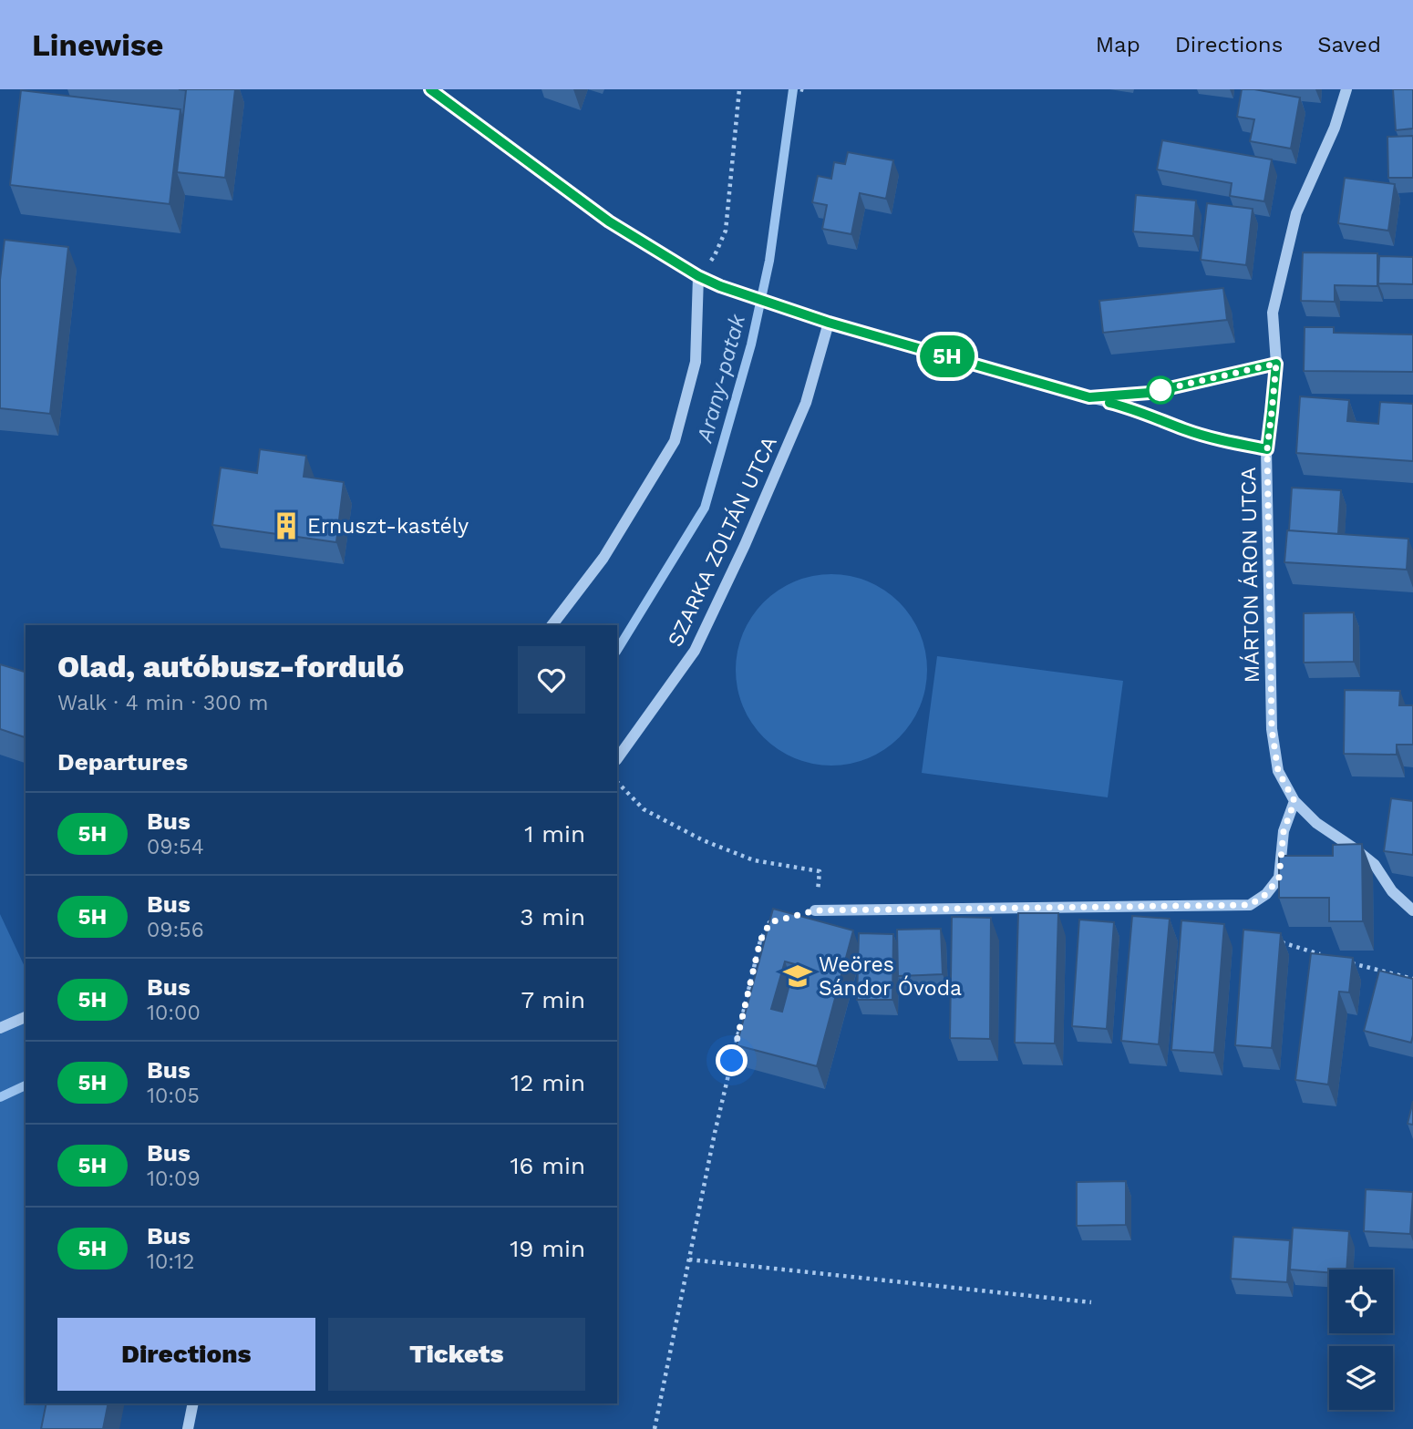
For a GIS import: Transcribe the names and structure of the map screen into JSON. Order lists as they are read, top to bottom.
{
  "streets": {
    "street": ["SZARKA ZOLTÁN UTCA", "MÁRTON ÁRON UTCA"]
  },
  "water": ["Arany-patak"],
  "places": {
    "building": ["Ernuszt-kastély"],
    "school or university": ["Weöres Sándor Óvoda"]
  },
  "lines": ["bus line 5H"],
  "page": {
    "header": "Linewise",
    "nav": ["Map", "Directions", "Saved"],
    "on_map": "5H",
    "heading": [
      ["Olad, autóbusz-forduló", "Walk · 4 min · 300 m"],
      "Departures"
    ],
    "list": [
      {
        "mark": "5H",
        "name": "Bus",
        "note": "09:54",
        "value": "1 min"
      },
      {
        "mark": "5H",
        "name": "Bus",
        "note": "09:56",
        "value": "3 min"
      },
      {
        "mark": "5H",
        "name": "Bus",
        "note": "10:00",
        "value": "7 min"
      },
      {
        "mark": "5H",
        "name": "Bus",
        "note": "10:05",
        "value": "12 min"
      },
      {
        "mark": "5H",
        "name": "Bus",
        "note": "10:09",
        "value": "16 min"
      },
      {
        "mark": "5H",
        "name": "Bus",
        "note": "10:12",
        "value": "19 min"
      }
    ],
    "buttons": ["Directions", "Tickets"]
  }
}
